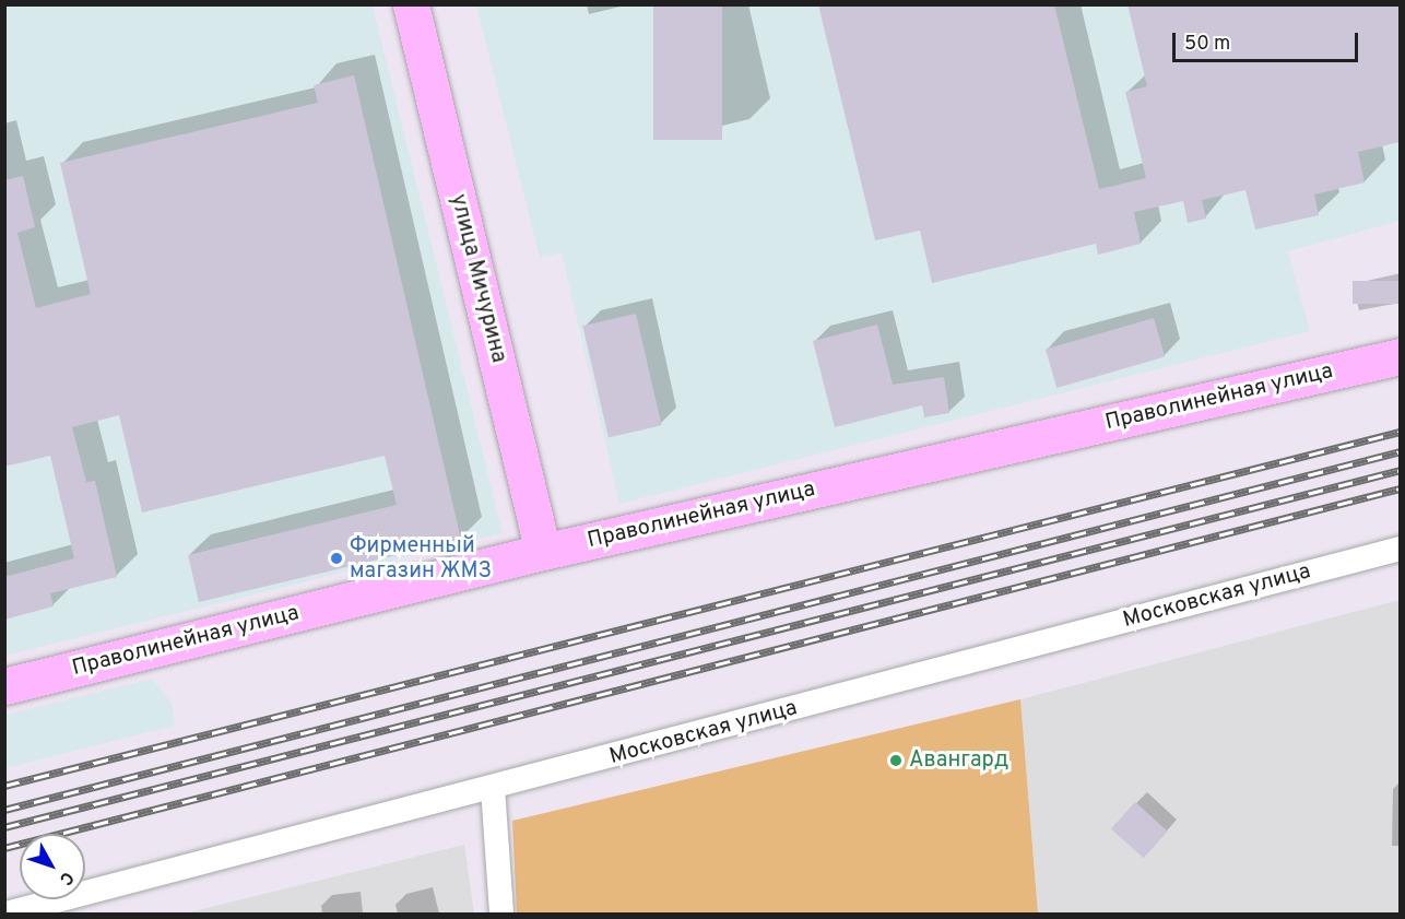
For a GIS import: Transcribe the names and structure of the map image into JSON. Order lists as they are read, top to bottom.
{
  "streets": {
    "main road": ["улица Мичурина", "Праволинейная улица"],
    "street": ["Московская улица"]
  },
  "crossings": [
    ["улица Мичурина", "Праволинейная улица"]
  ],
  "places": ["Фирменный магазин ЖМЗ", "Авангард"],
  "scale_bar": "50 m",
  "north": "bottom right"
}
